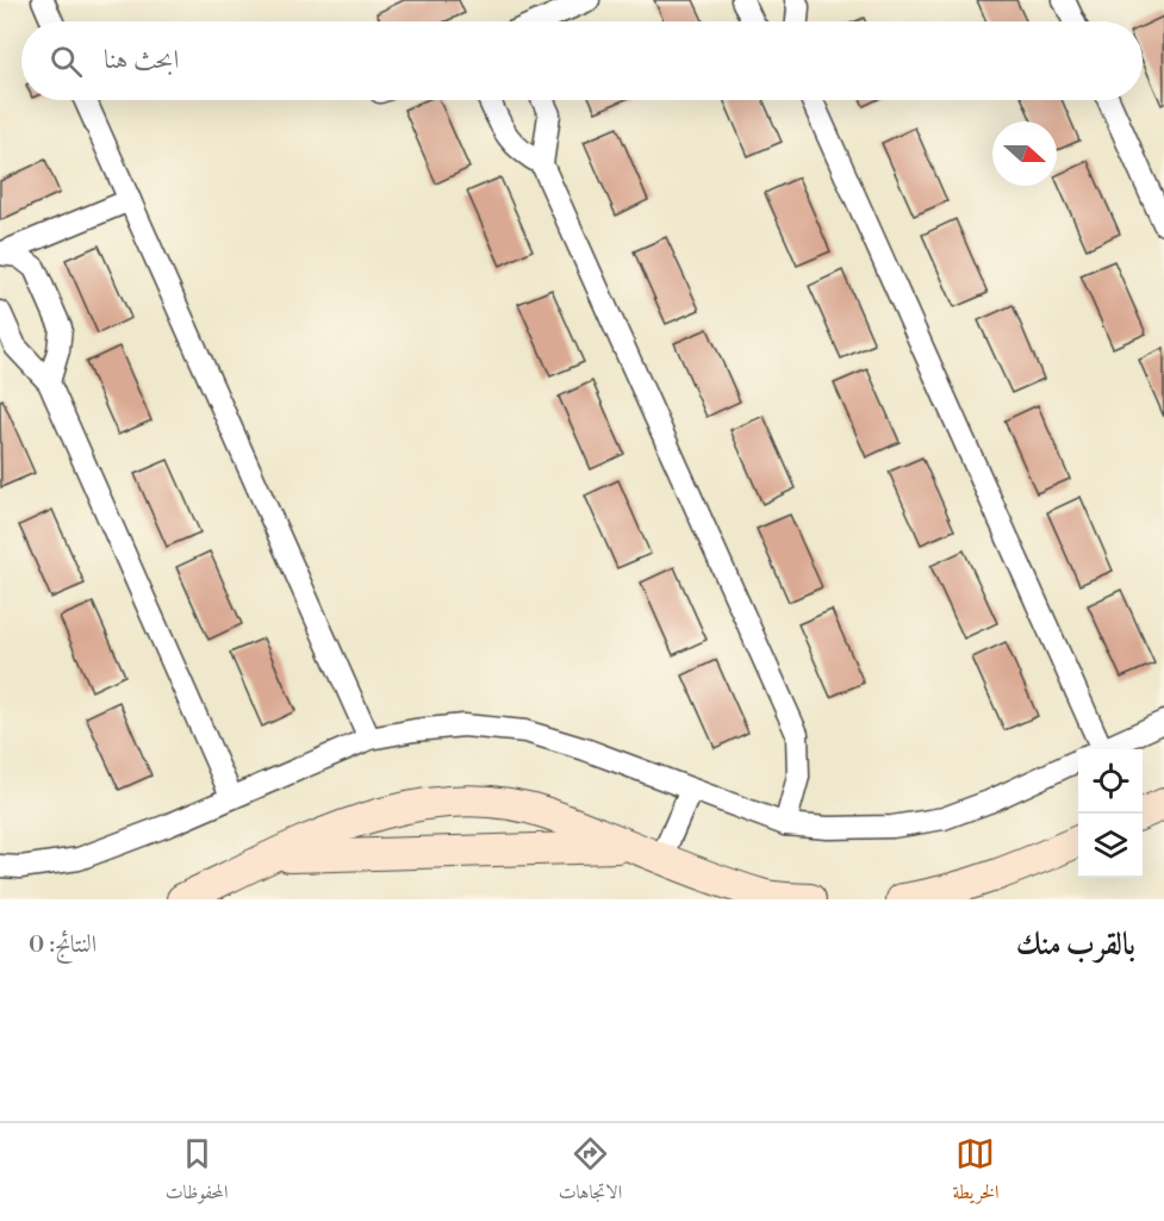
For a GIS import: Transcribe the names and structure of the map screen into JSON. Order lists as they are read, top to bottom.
{
  "north": "right",
  "page": {
    "search": "ابحث هنا",
    "heading": ["بالقرب منك", "النتائج: 0"],
    "nav": ["الخريطة", "الاتجاهات", "المحفوظات"]
  }
}
